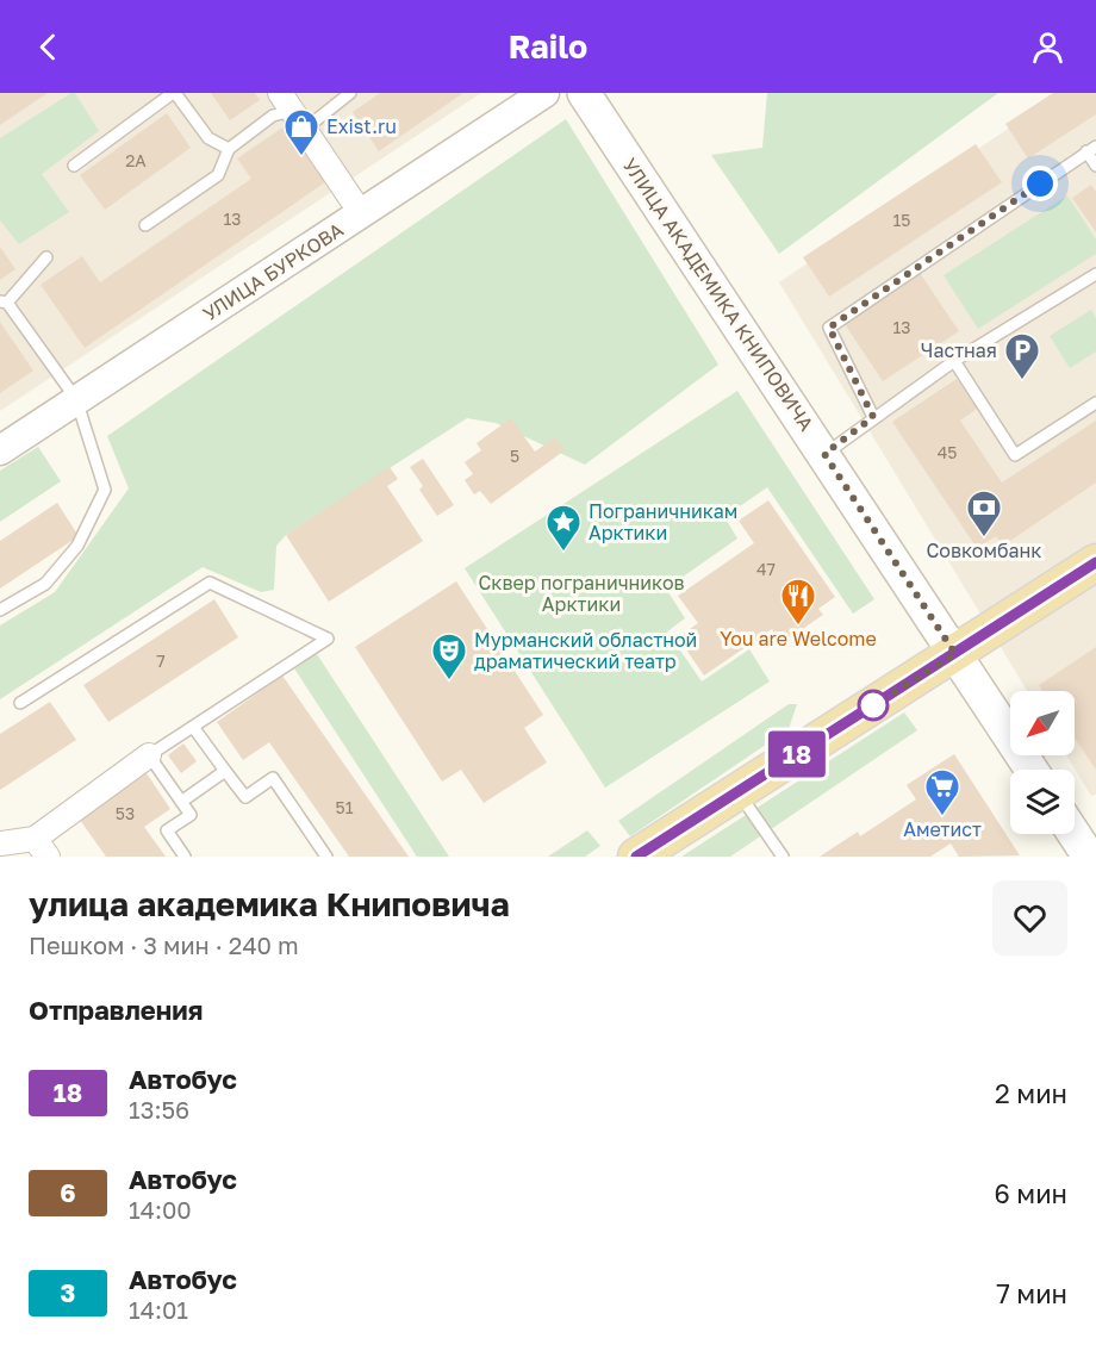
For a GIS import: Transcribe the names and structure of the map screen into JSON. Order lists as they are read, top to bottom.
{
  "streets": {
    "main road": ["УЛИЦА АКАДЕМИКА КНИПОВИЧА"],
    "street": ["УЛИЦА БУРКОВА"]
  },
  "parks": ["Сквер пограничников Арктики"],
  "places": {
    "shop": ["Exist.ru"],
    "parking": ["Частная"],
    "bank": ["Совкомбанк"],
    "place": ["Пограничникам Арктики"],
    "restaurant": ["You are Welcome"],
    "theatre": ["Мурманский областной драматический театр"],
    "supermarket": ["Аметист"]
  },
  "lines": ["bus line 18"],
  "house_numbers": [
    "2А",
    "13",
    "15",
    "13",
    "45",
    "5",
    "47",
    "7",
    "51",
    "53"
  ],
  "north": "bottom left",
  "page": {
    "header": "Railo",
    "on_map": "18",
    "heading": [
      ["улица академика Книповича", "Пешком · 3 мин · 240 m"],
      "Отправления"
    ],
    "list": [
      {
        "mark": "18",
        "name": "Автобус",
        "note": "13:56",
        "value": "2 мин"
      },
      {
        "mark": "6",
        "name": "Автобус",
        "note": "14:00",
        "value": "6 мин"
      },
      {
        "mark": "3",
        "name": "Автобус",
        "note": "14:01",
        "value": "7 мин"
      }
    ]
  }
}
